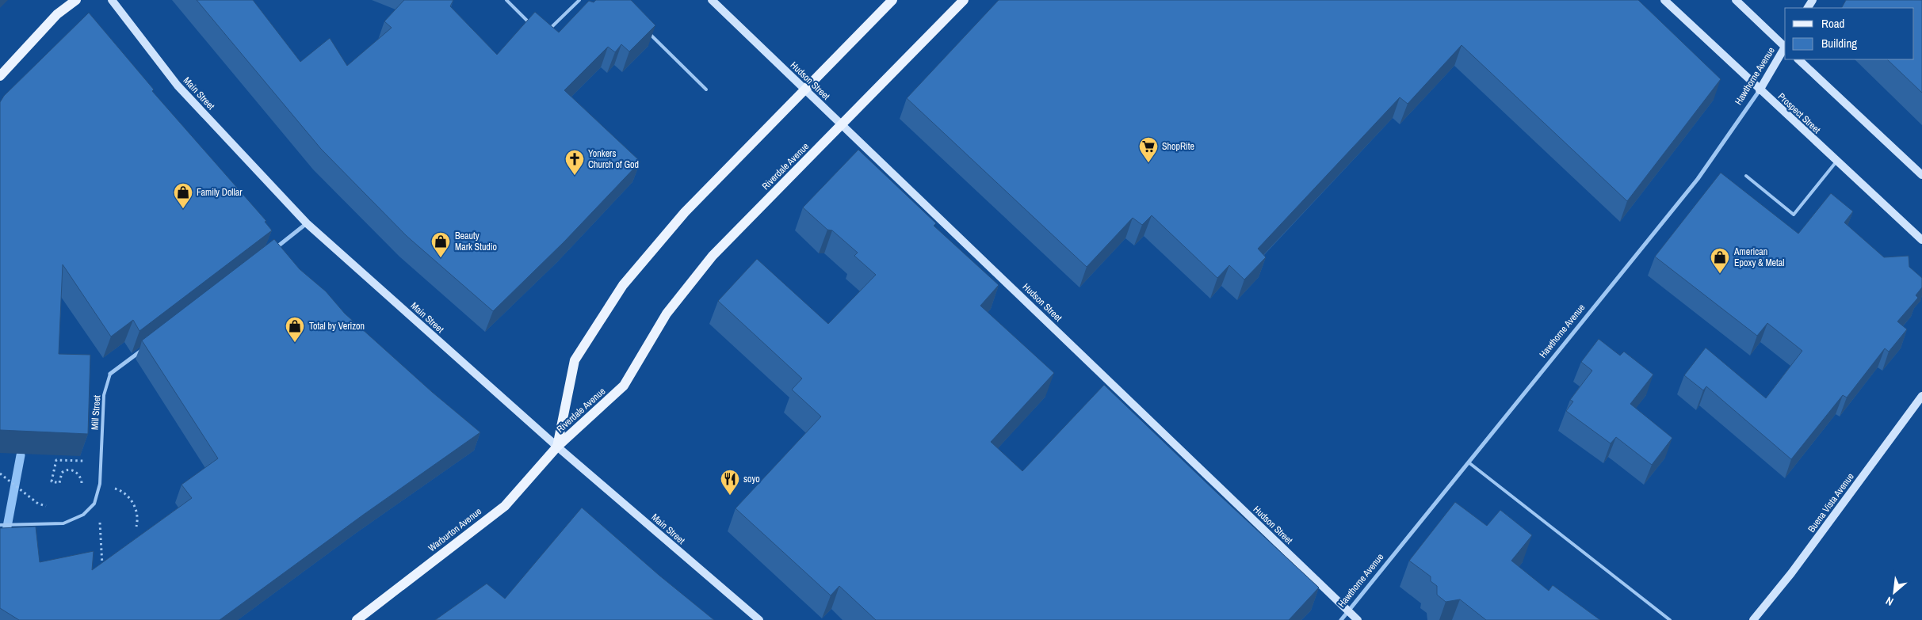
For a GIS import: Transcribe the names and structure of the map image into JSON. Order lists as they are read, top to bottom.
{
  "streets": {
    "main road": ["Riverdale Avenue", "Warburton Avenue"],
    "street": [
      "Hawthorne Avenue",
      "Hudson Street",
      "Main Street",
      "Prospect Street",
      "Mill Street",
      "Buena Vista Avenue"
    ]
  },
  "crossings": [
    ["Hawthorne Avenue", "Hudson Street"],
    ["Hawthorne Avenue", "Prospect Street"],
    ["Hudson Street", "Riverdale Avenue"],
    ["Main Street", "Riverdale Avenue"],
    ["Main Street", "Warburton Avenue"],
    ["Riverdale Avenue", "Warburton Avenue"]
  ],
  "places": {
    "supermarket": ["ShopRite"],
    "church": ["Yonkers Church of God"],
    "shop": [
      "Family Dollar",
      "Beauty Mark Studio",
      "American Epoxy & Metal",
      "Total by Verizon"
    ],
    "restaurant": ["soyo"]
  },
  "legend": ["Road", "Building"],
  "north": "bottom left"
}
